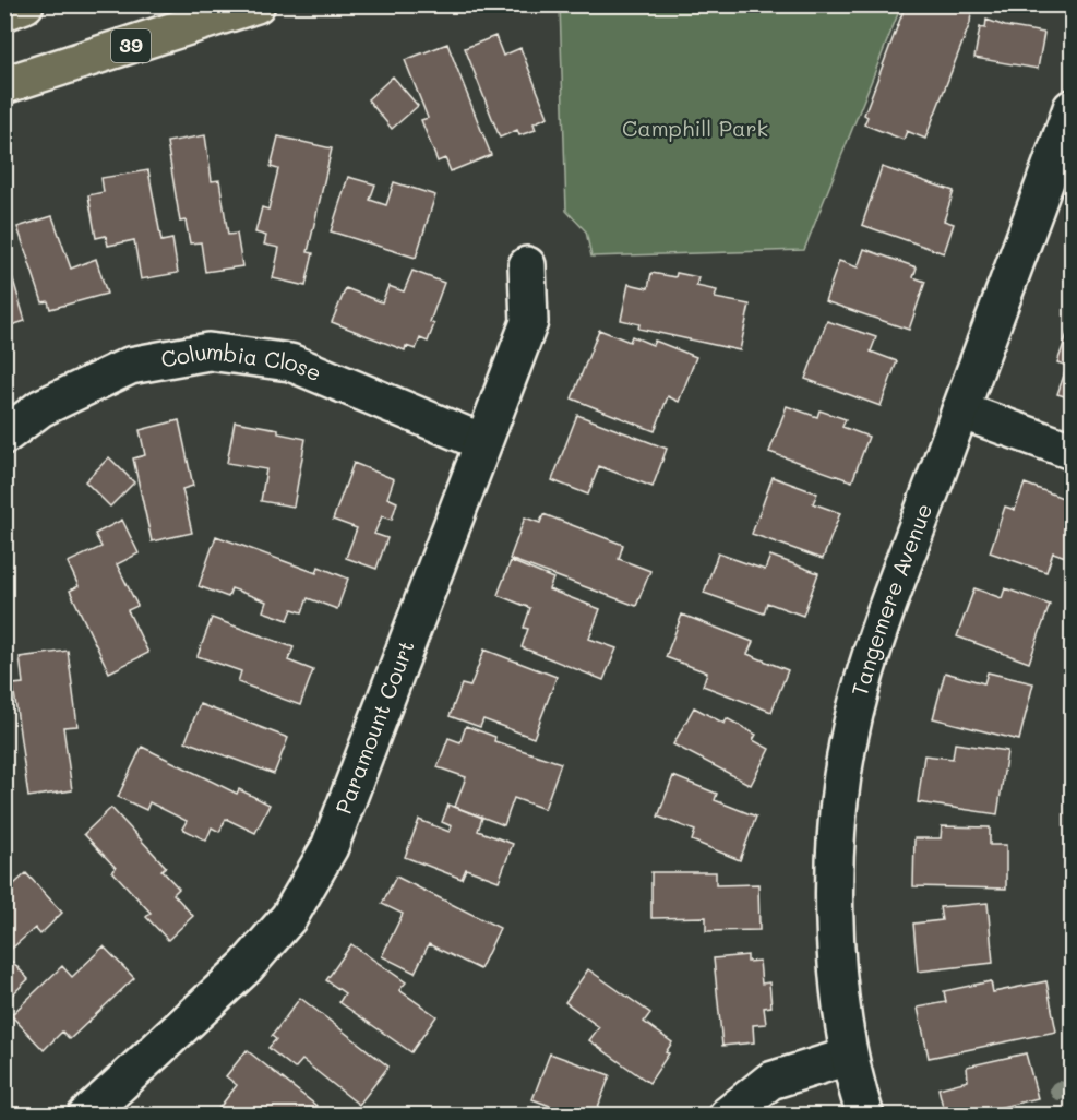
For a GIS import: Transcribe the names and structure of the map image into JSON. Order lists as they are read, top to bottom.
{
  "streets": {
    "main road": ["39"],
    "street": ["Columbia Close", "Tangemere Avenue", "Paramount Court"]
  },
  "crossings": [
    ["Columbia Close", "Paramount Court"]
  ],
  "parks": ["Camphill Park"]
}
